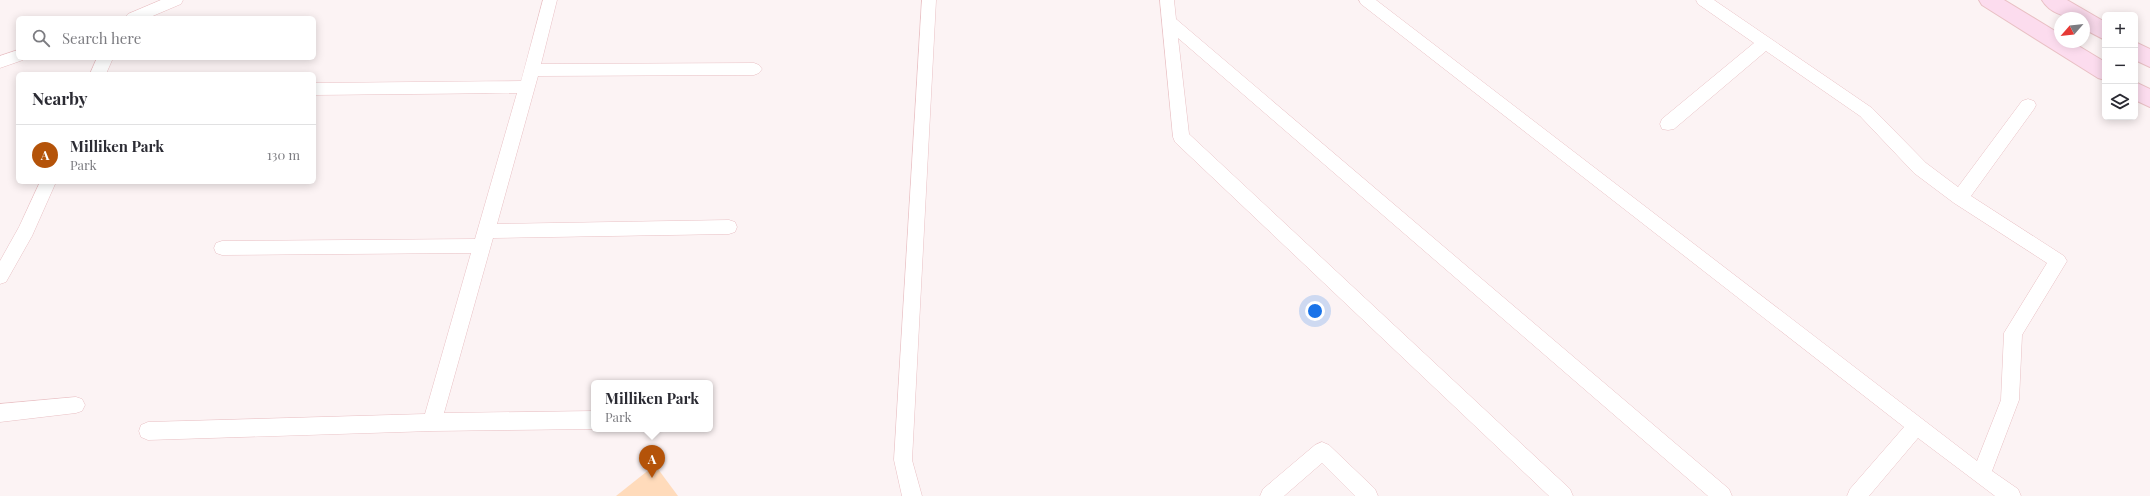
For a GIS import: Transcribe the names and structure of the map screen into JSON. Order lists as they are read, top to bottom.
{
  "north": "bottom left",
  "page": {
    "map_buttons": ["+", "−"],
    "search": "Search here",
    "heading": "Nearby",
    "list": [
      {
        "mark": "A",
        "name": "Milliken Park",
        "note": "Park",
        "value": "130 m"
      }
    ],
    "popup": ["Milliken Park", "Park"],
    "pins": "A"
  }
}
